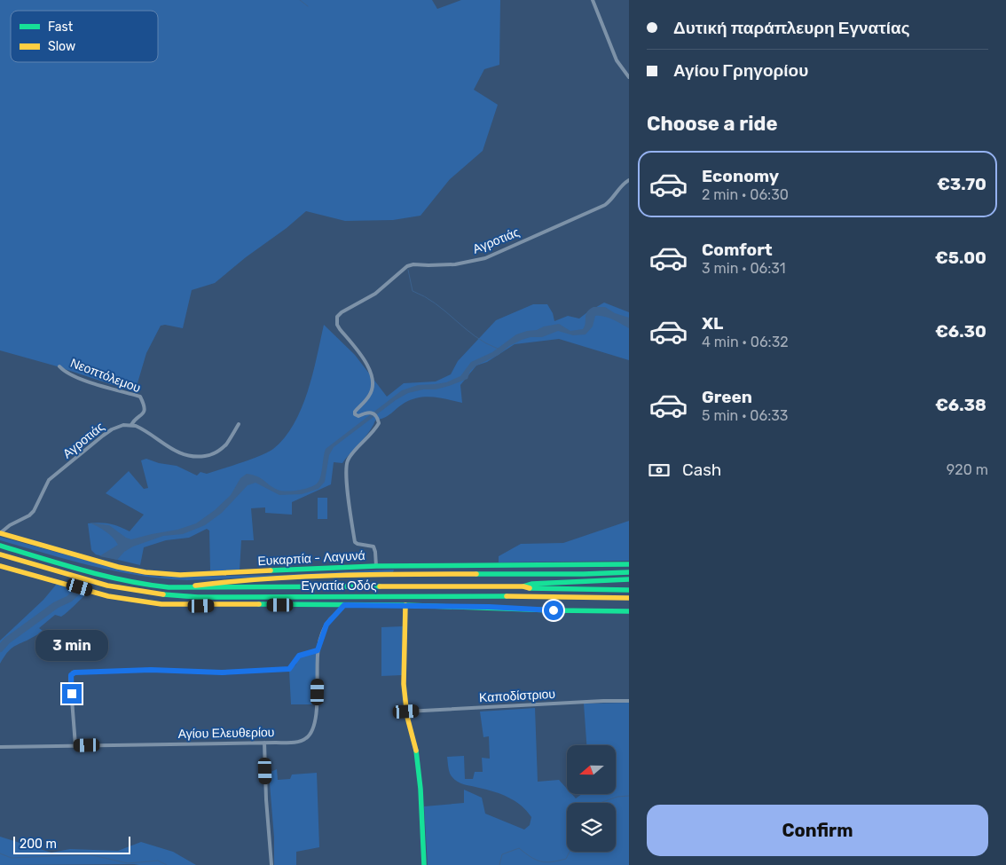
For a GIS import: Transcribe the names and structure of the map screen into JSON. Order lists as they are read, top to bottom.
{
  "streets": {
    "main road": ["Ευκαρπία - Λαγυνά", "Εγνατία Οδός"],
    "street": [
      "Αγροτιάς",
      "Νεοπτόλεμου",
      "Καποδίστριου",
      "Αγίου Ελευθερίου"
    ]
  },
  "crossings": [
    ["Αγροτιάς", "Νεοπτόλεμου"],
    ["Αγροτιάς", "Ευκαρπία - Λαγυνά"]
  ],
  "legend": ["Fast", "Slow"],
  "scale_bar": "200 m",
  "north": "left",
  "page": {
    "banner": ["Δυτική παράπλευρη Εγνατίας", "Αγίου Γρηγορίου"],
    "heading": "Choose a ride",
    "list": [
      {
        "name": "Economy",
        "note": "2 min · 06:30",
        "value": "€3.70"
      },
      {
        "name": "Comfort",
        "note": "3 min · 06:31",
        "value": "€5.00"
      },
      {
        "name": "XL",
        "note": "4 min · 06:32",
        "value": "€6.30"
      },
      {
        "name": "Green",
        "note": "5 min · 06:33",
        "value": "€6.38"
      }
    ],
    "pay": ["Cash", "920 m"],
    "bubble": "3 min",
    "buttons": "Confirm",
    "scale": "200 m"
  }
}
